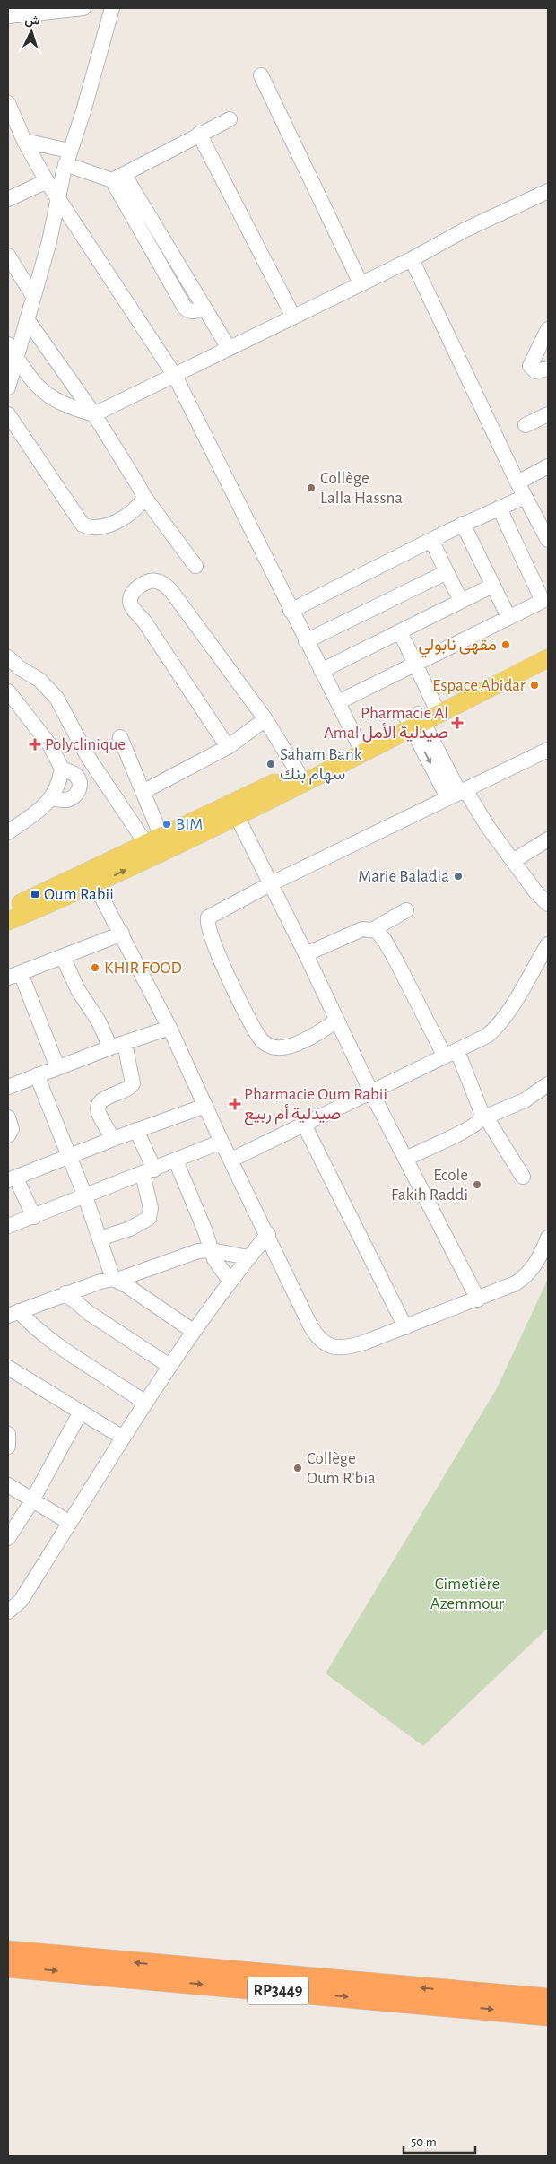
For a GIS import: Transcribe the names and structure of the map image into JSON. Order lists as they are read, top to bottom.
{
  "streets": {
    "highway": ["RP3449"]
  },
  "parks": ["Cimetière Azemmour"],
  "places": {
    "other": [
      "Collège Lalla Hassna",
      "مقهى نابولي",
      "Espace Abidar",
      "Saham Bank سهام بنك",
      "BIM",
      "Marie Baladia",
      "KHIR FOOD",
      "Ecole Fakih Raddi",
      "Collège Oum R'bia"
    ],
    "health": ["Pharmacie Al Amal صيدلية الأمل", "Polyclinique", "Pharmacie Oum Rabii صيدلية أم ربيع"],
    "transit": ["Oum Rabii"]
  },
  "scale_bar": "50 m",
  "north": "top"
}
